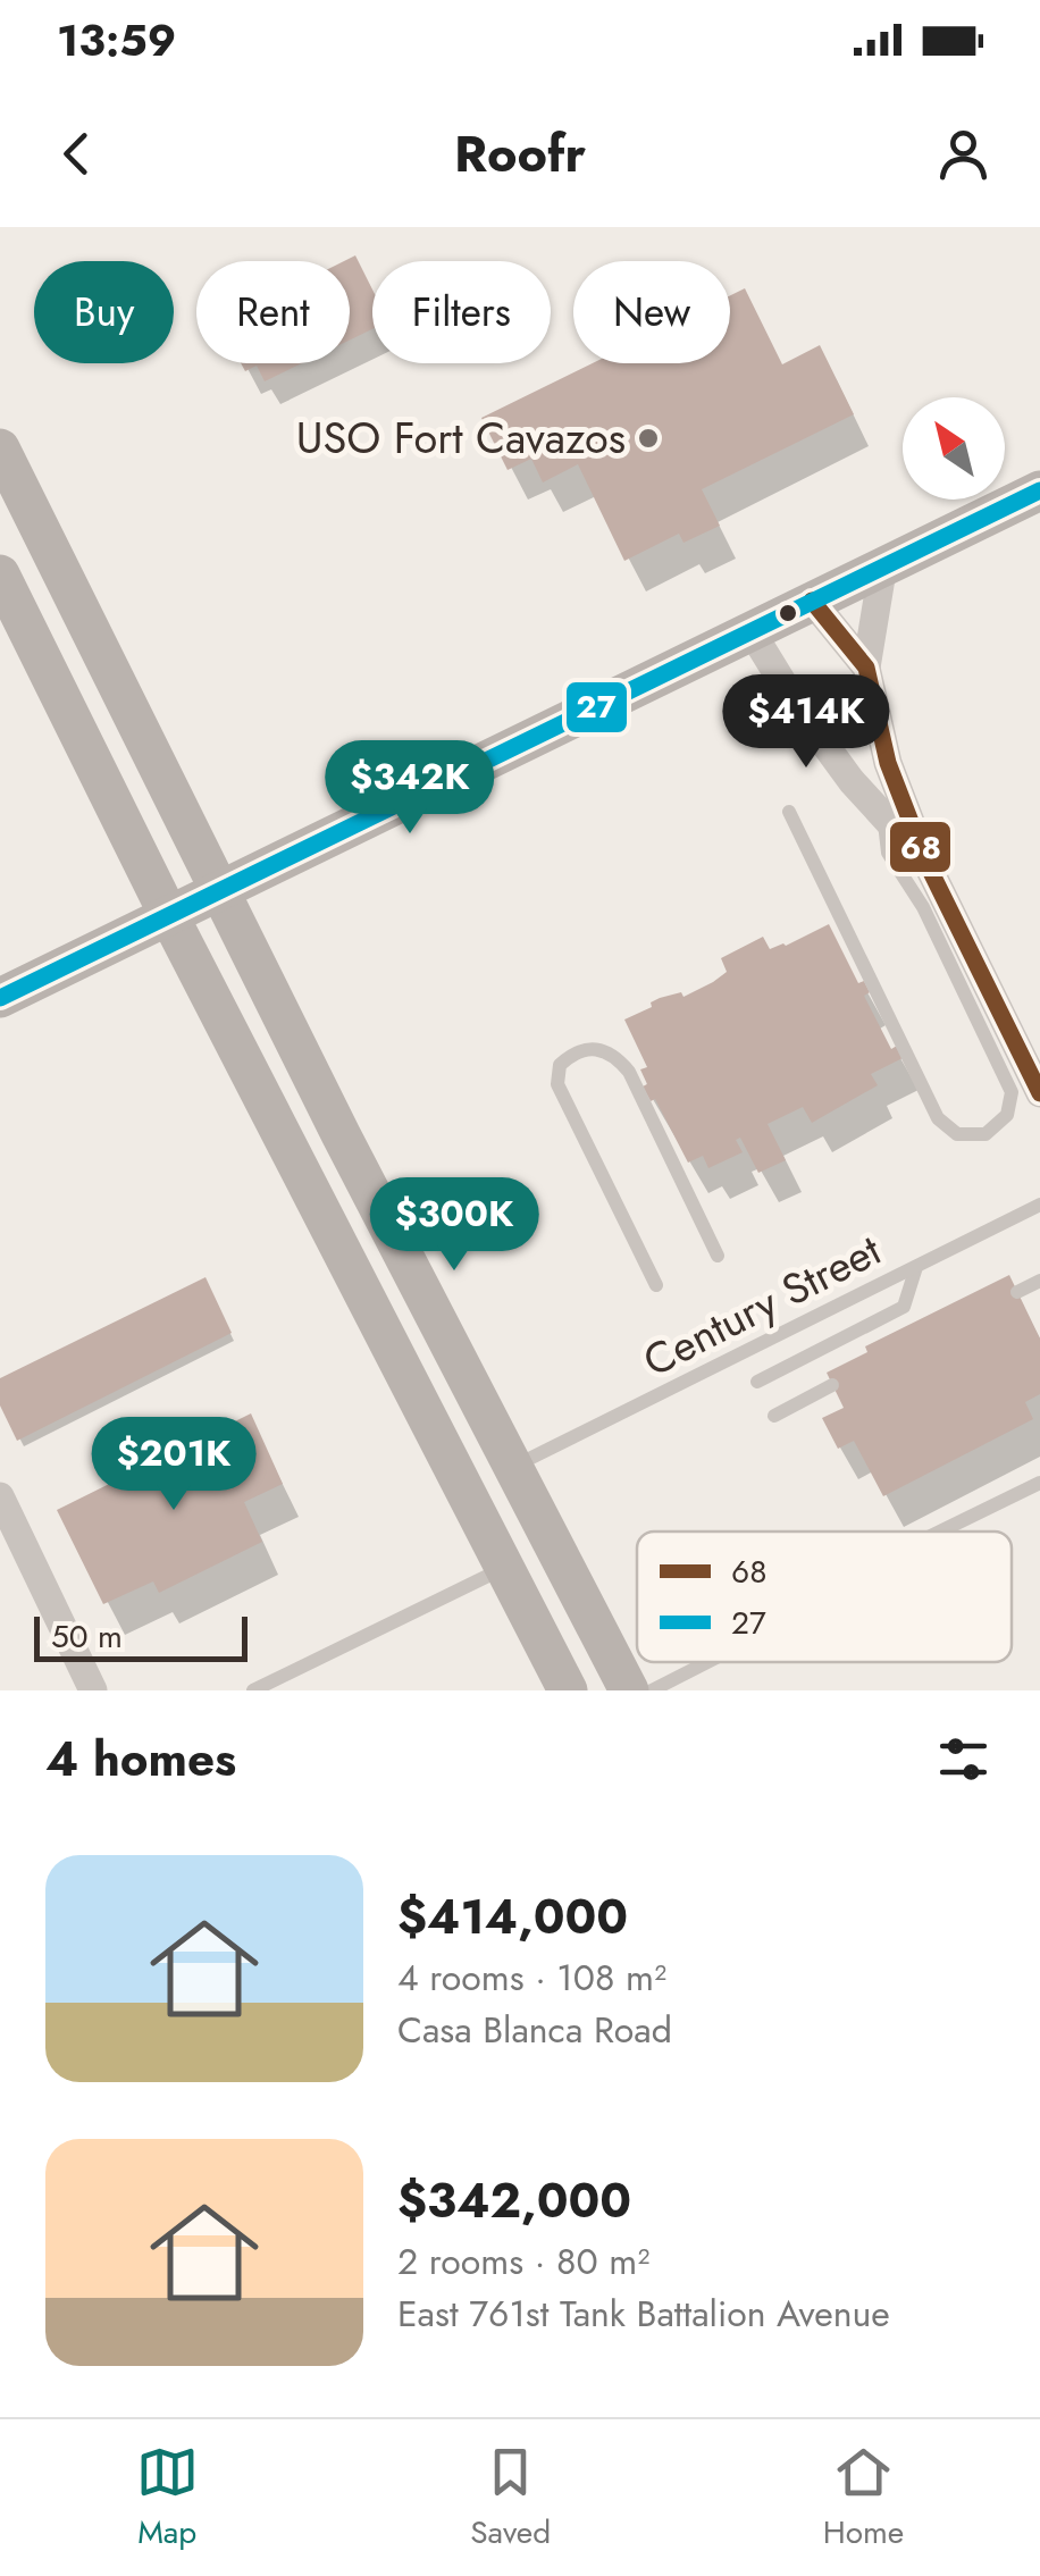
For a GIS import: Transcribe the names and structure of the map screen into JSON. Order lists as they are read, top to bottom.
{
  "streets": {
    "lane": ["Century Street"]
  },
  "places": ["USO Fort Cavazos"],
  "lines": ["transit line 27", "transit line 68"],
  "legend": ["68", "27"],
  "scale_bar": "50 m",
  "north": "top left",
  "page": {
    "status": "13:59",
    "header": "Roofr",
    "chip": [
      "Buy",
      "Rent",
      "Filters",
      "New"
    ],
    "price": [
      "$414K",
      "$342K",
      "$300K",
      "$201K"
    ],
    "scale": "50 m",
    "heading": "4 homes",
    "list": [
      {
        "name": "$414,000",
        "note": "4 rooms · 108 m² · Casa Blanca Road"
      },
      {
        "name": "$342,000",
        "note": "2 rooms · 80 m² · East 761st Tank Battalion Avenue"
      }
    ],
    "tabs": ["Map", "Saved", "Home"]
  }
}
